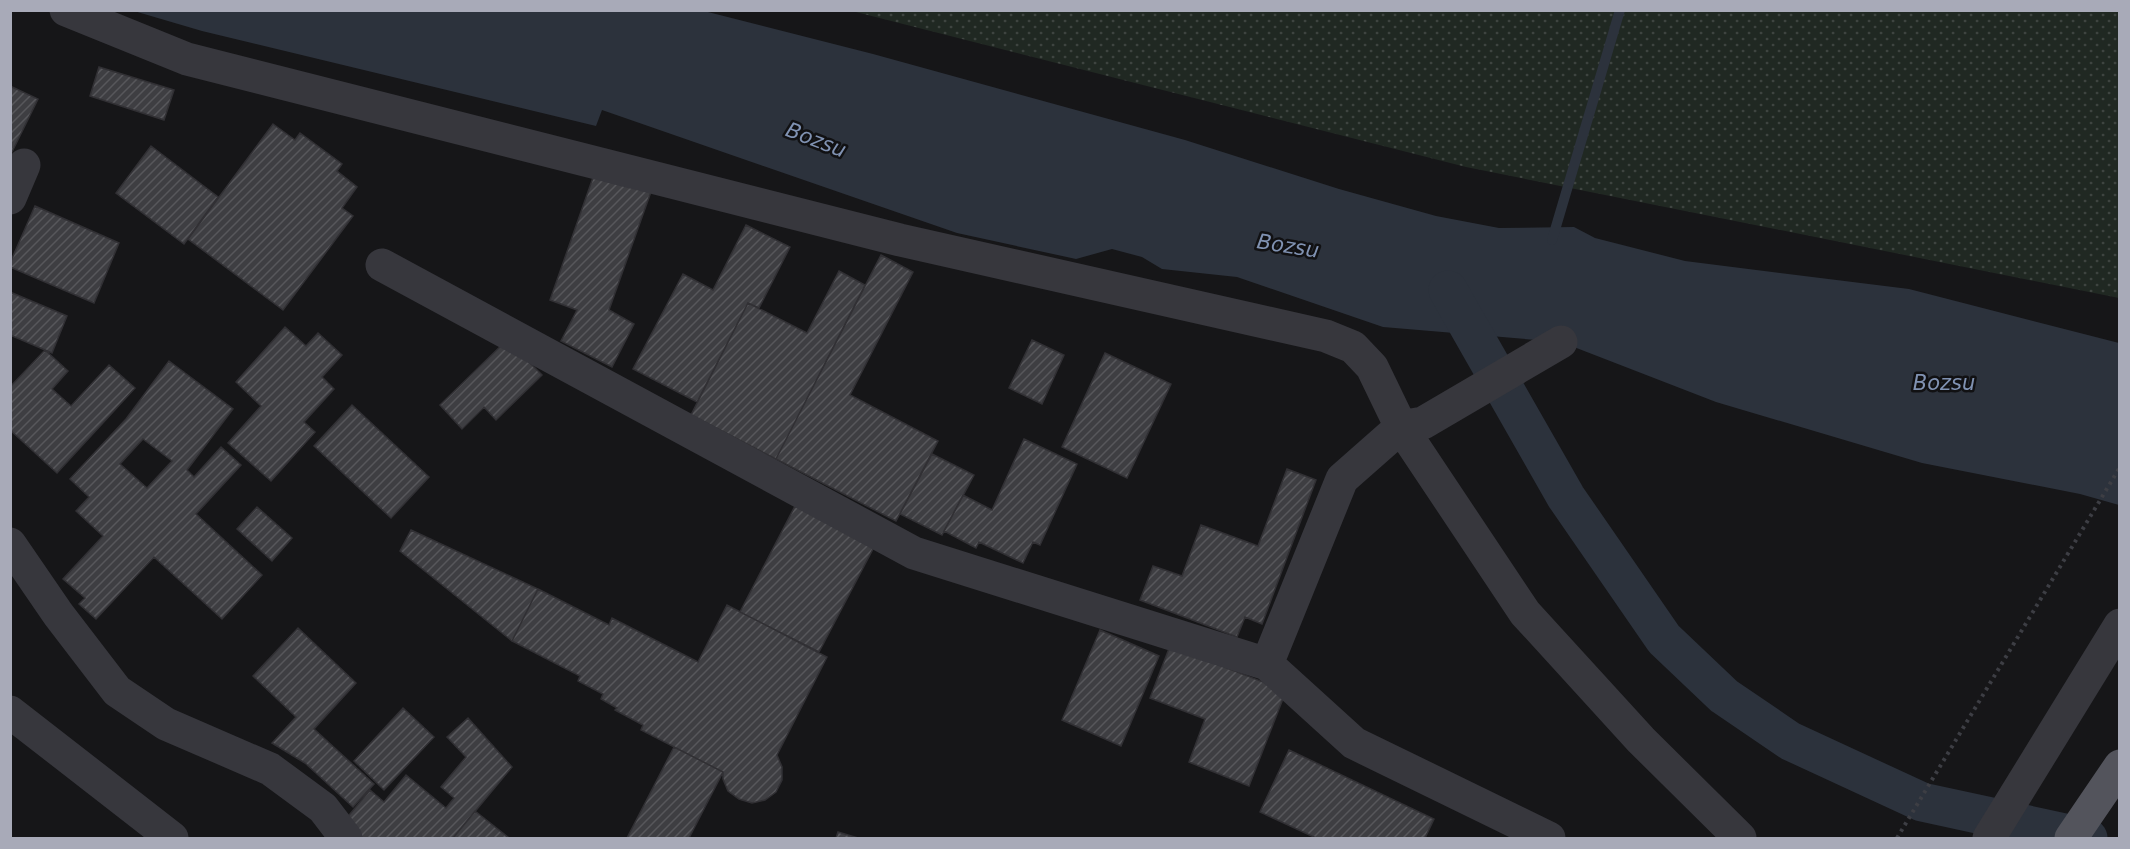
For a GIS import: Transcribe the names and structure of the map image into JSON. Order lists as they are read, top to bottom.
{
  "water": ["Bozsu"]
}
